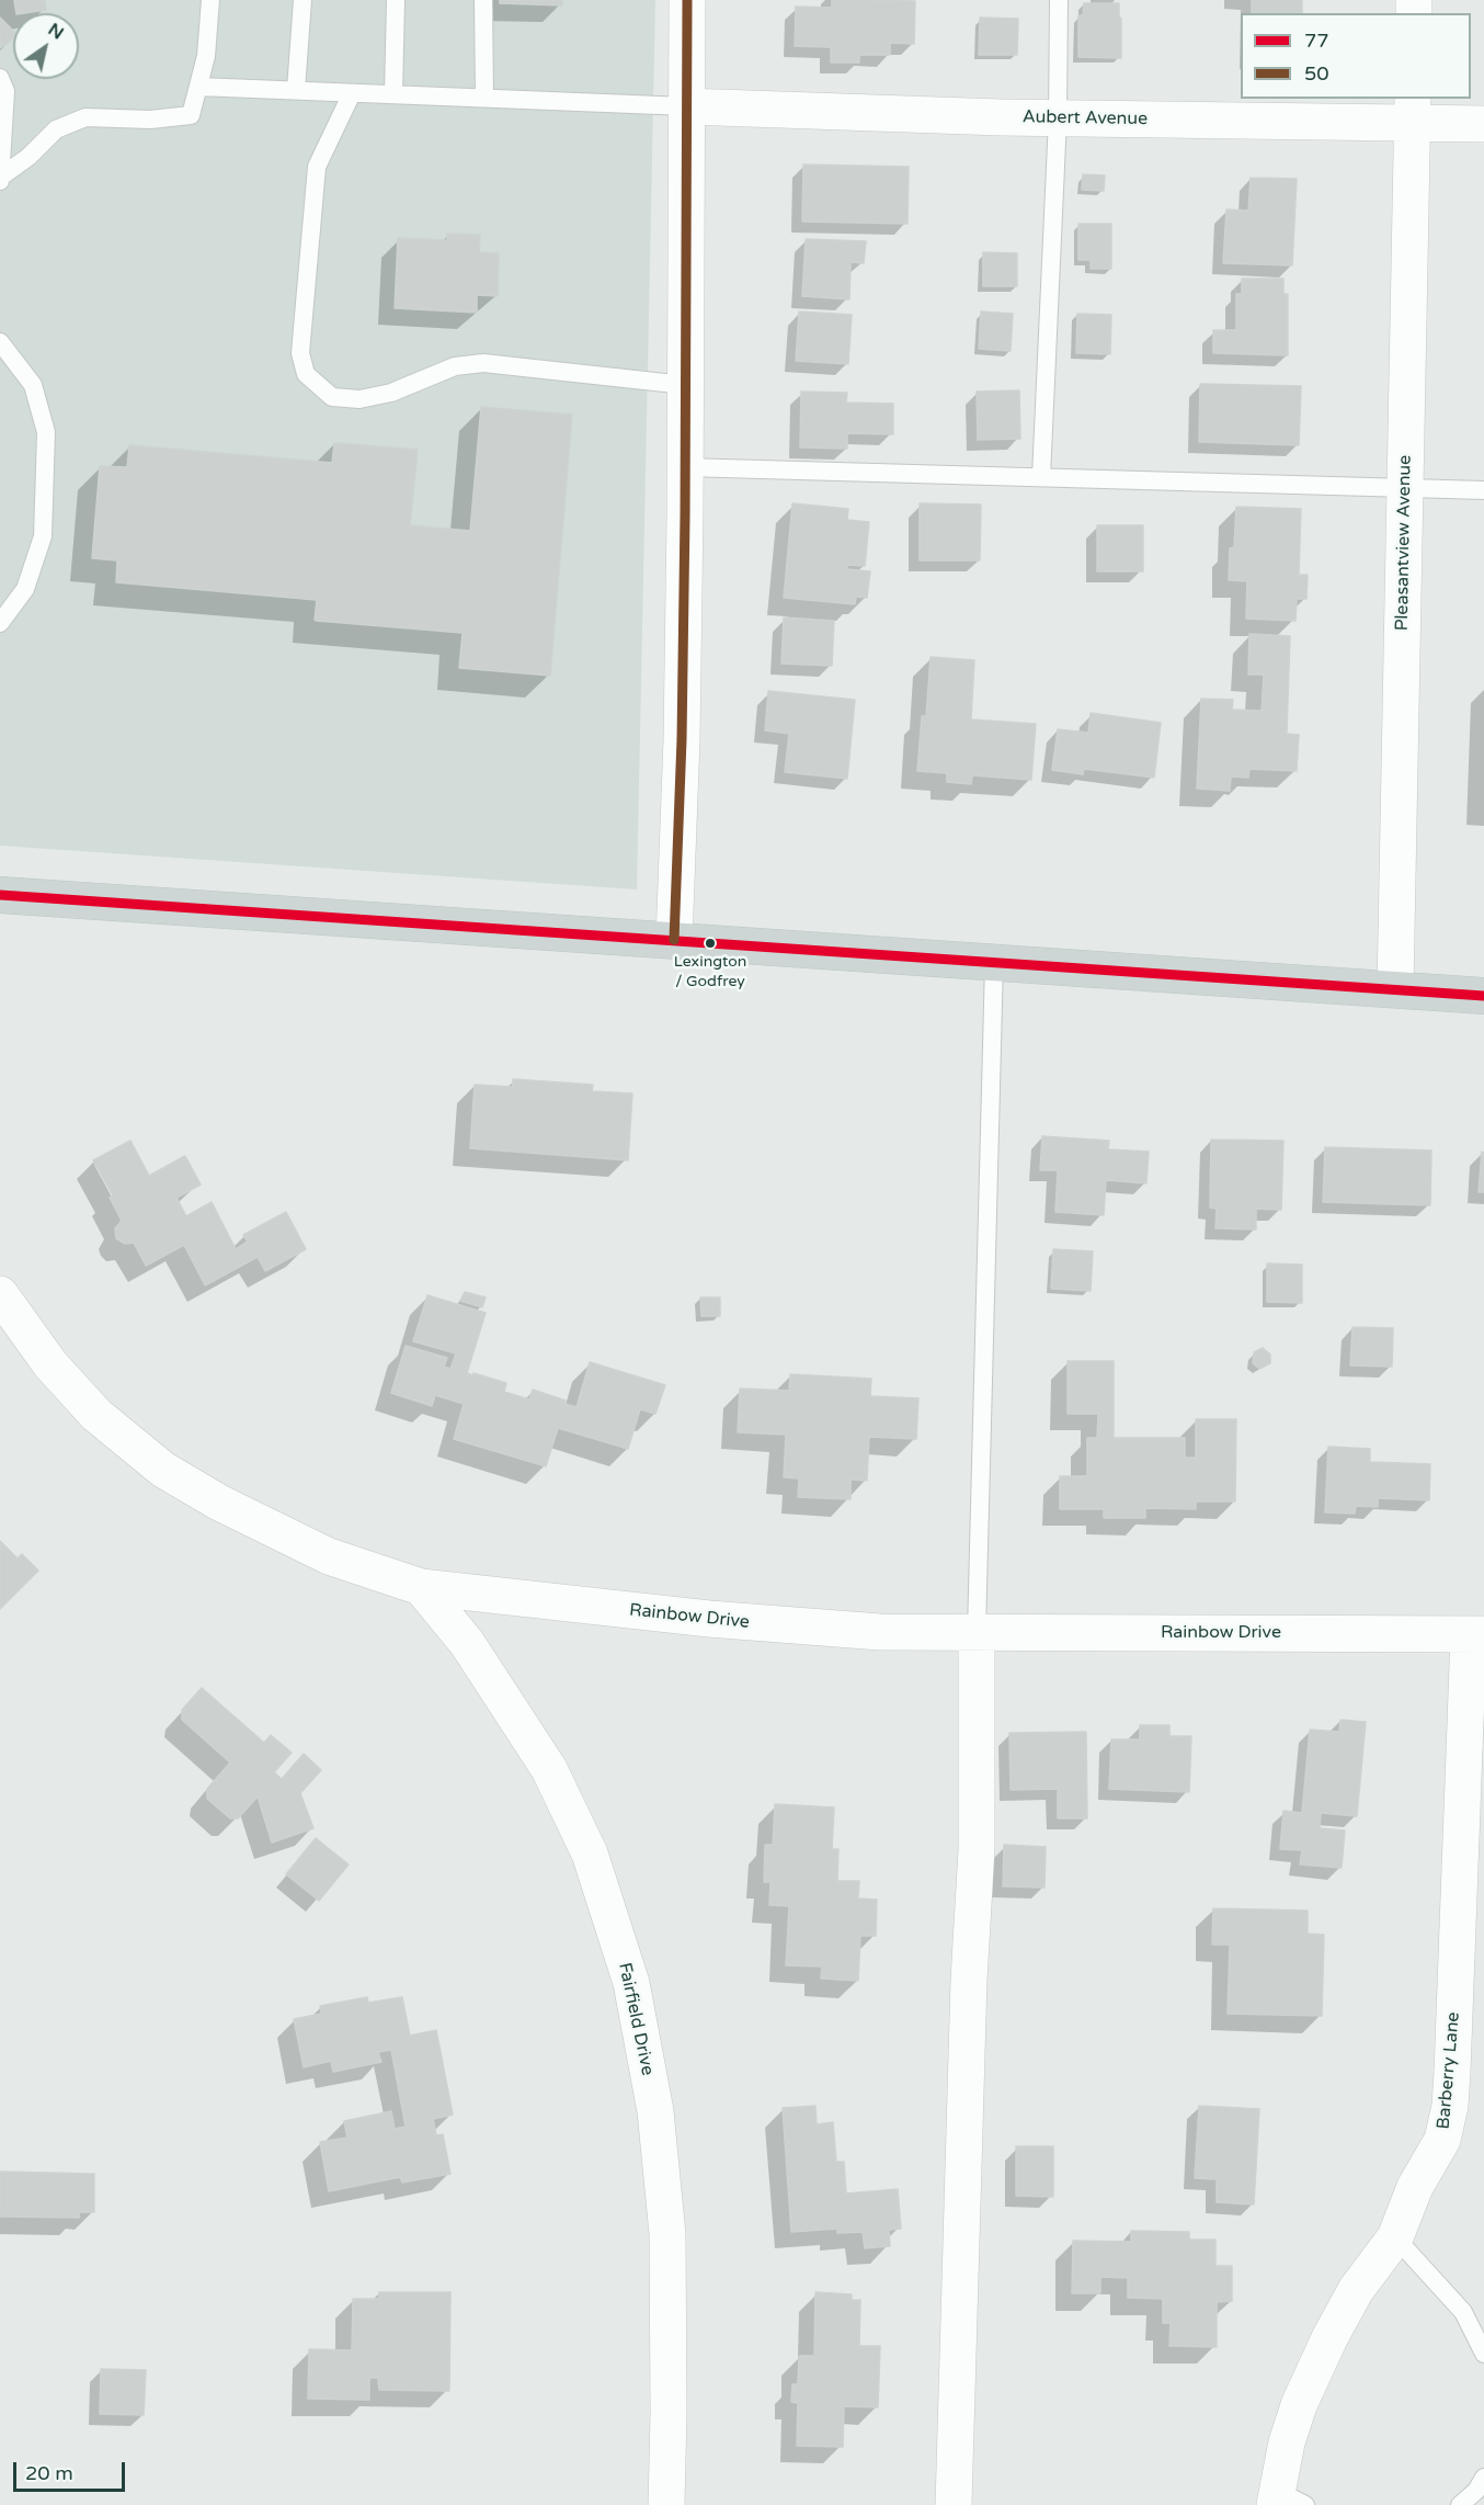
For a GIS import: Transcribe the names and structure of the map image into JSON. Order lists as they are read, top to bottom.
{
  "streets": {
    "street": [
      "Aubert Avenue",
      "Pleasantview Avenue",
      "Rainbow Drive",
      "Fairfield Drive",
      "Barberry Lane"
    ]
  },
  "crossings": [
    ["Aubert Avenue", "Pleasantview Avenue"],
    ["Rainbow Drive", "Fairfield Drive"],
    ["Rainbow Drive", "Barberry Lane"]
  ],
  "places": ["Lexington / Godfrey"],
  "lines": ["transit line 50", "transit line 77"],
  "legend": ["77", "50"],
  "scale_bar": "20 m",
  "north": "top right"
}
